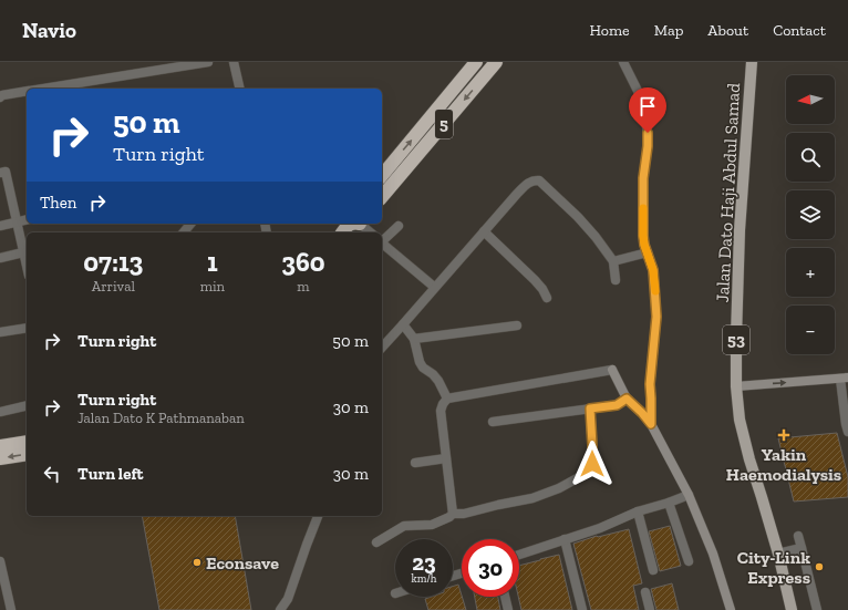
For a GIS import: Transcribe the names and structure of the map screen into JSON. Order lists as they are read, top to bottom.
{
  "streets": {
    "highway": ["5"],
    "main road": ["Jalan Dato Haji Abdul Samad", "53"]
  },
  "places": {
    "health": ["Yakin Haemodialysis"],
    "other": ["Econsave", "City-Link Express"]
  },
  "north": "left",
  "page": {
    "header": "Navio",
    "nav": [
      "Home",
      "Map",
      "About",
      "Contact"
    ],
    "map_buttons": ["+", "−"],
    "turn": ["50 m", "Turn right"],
    "then": "Then",
    "eta": [
      "07:13",
      "Arrival",
      "1",
      "min",
      "360",
      "m"
    ],
    "list": [
      {
        "name": "Turn right",
        "value": "50 m"
      },
      {
        "name": "Turn right",
        "note": "Jalan Dato K Pathmanaban",
        "value": "30 m"
      },
      {
        "name": "Turn left",
        "value": "30 m"
      }
    ],
    "speed": "23 km/h",
    "limit": "30"
  }
}
